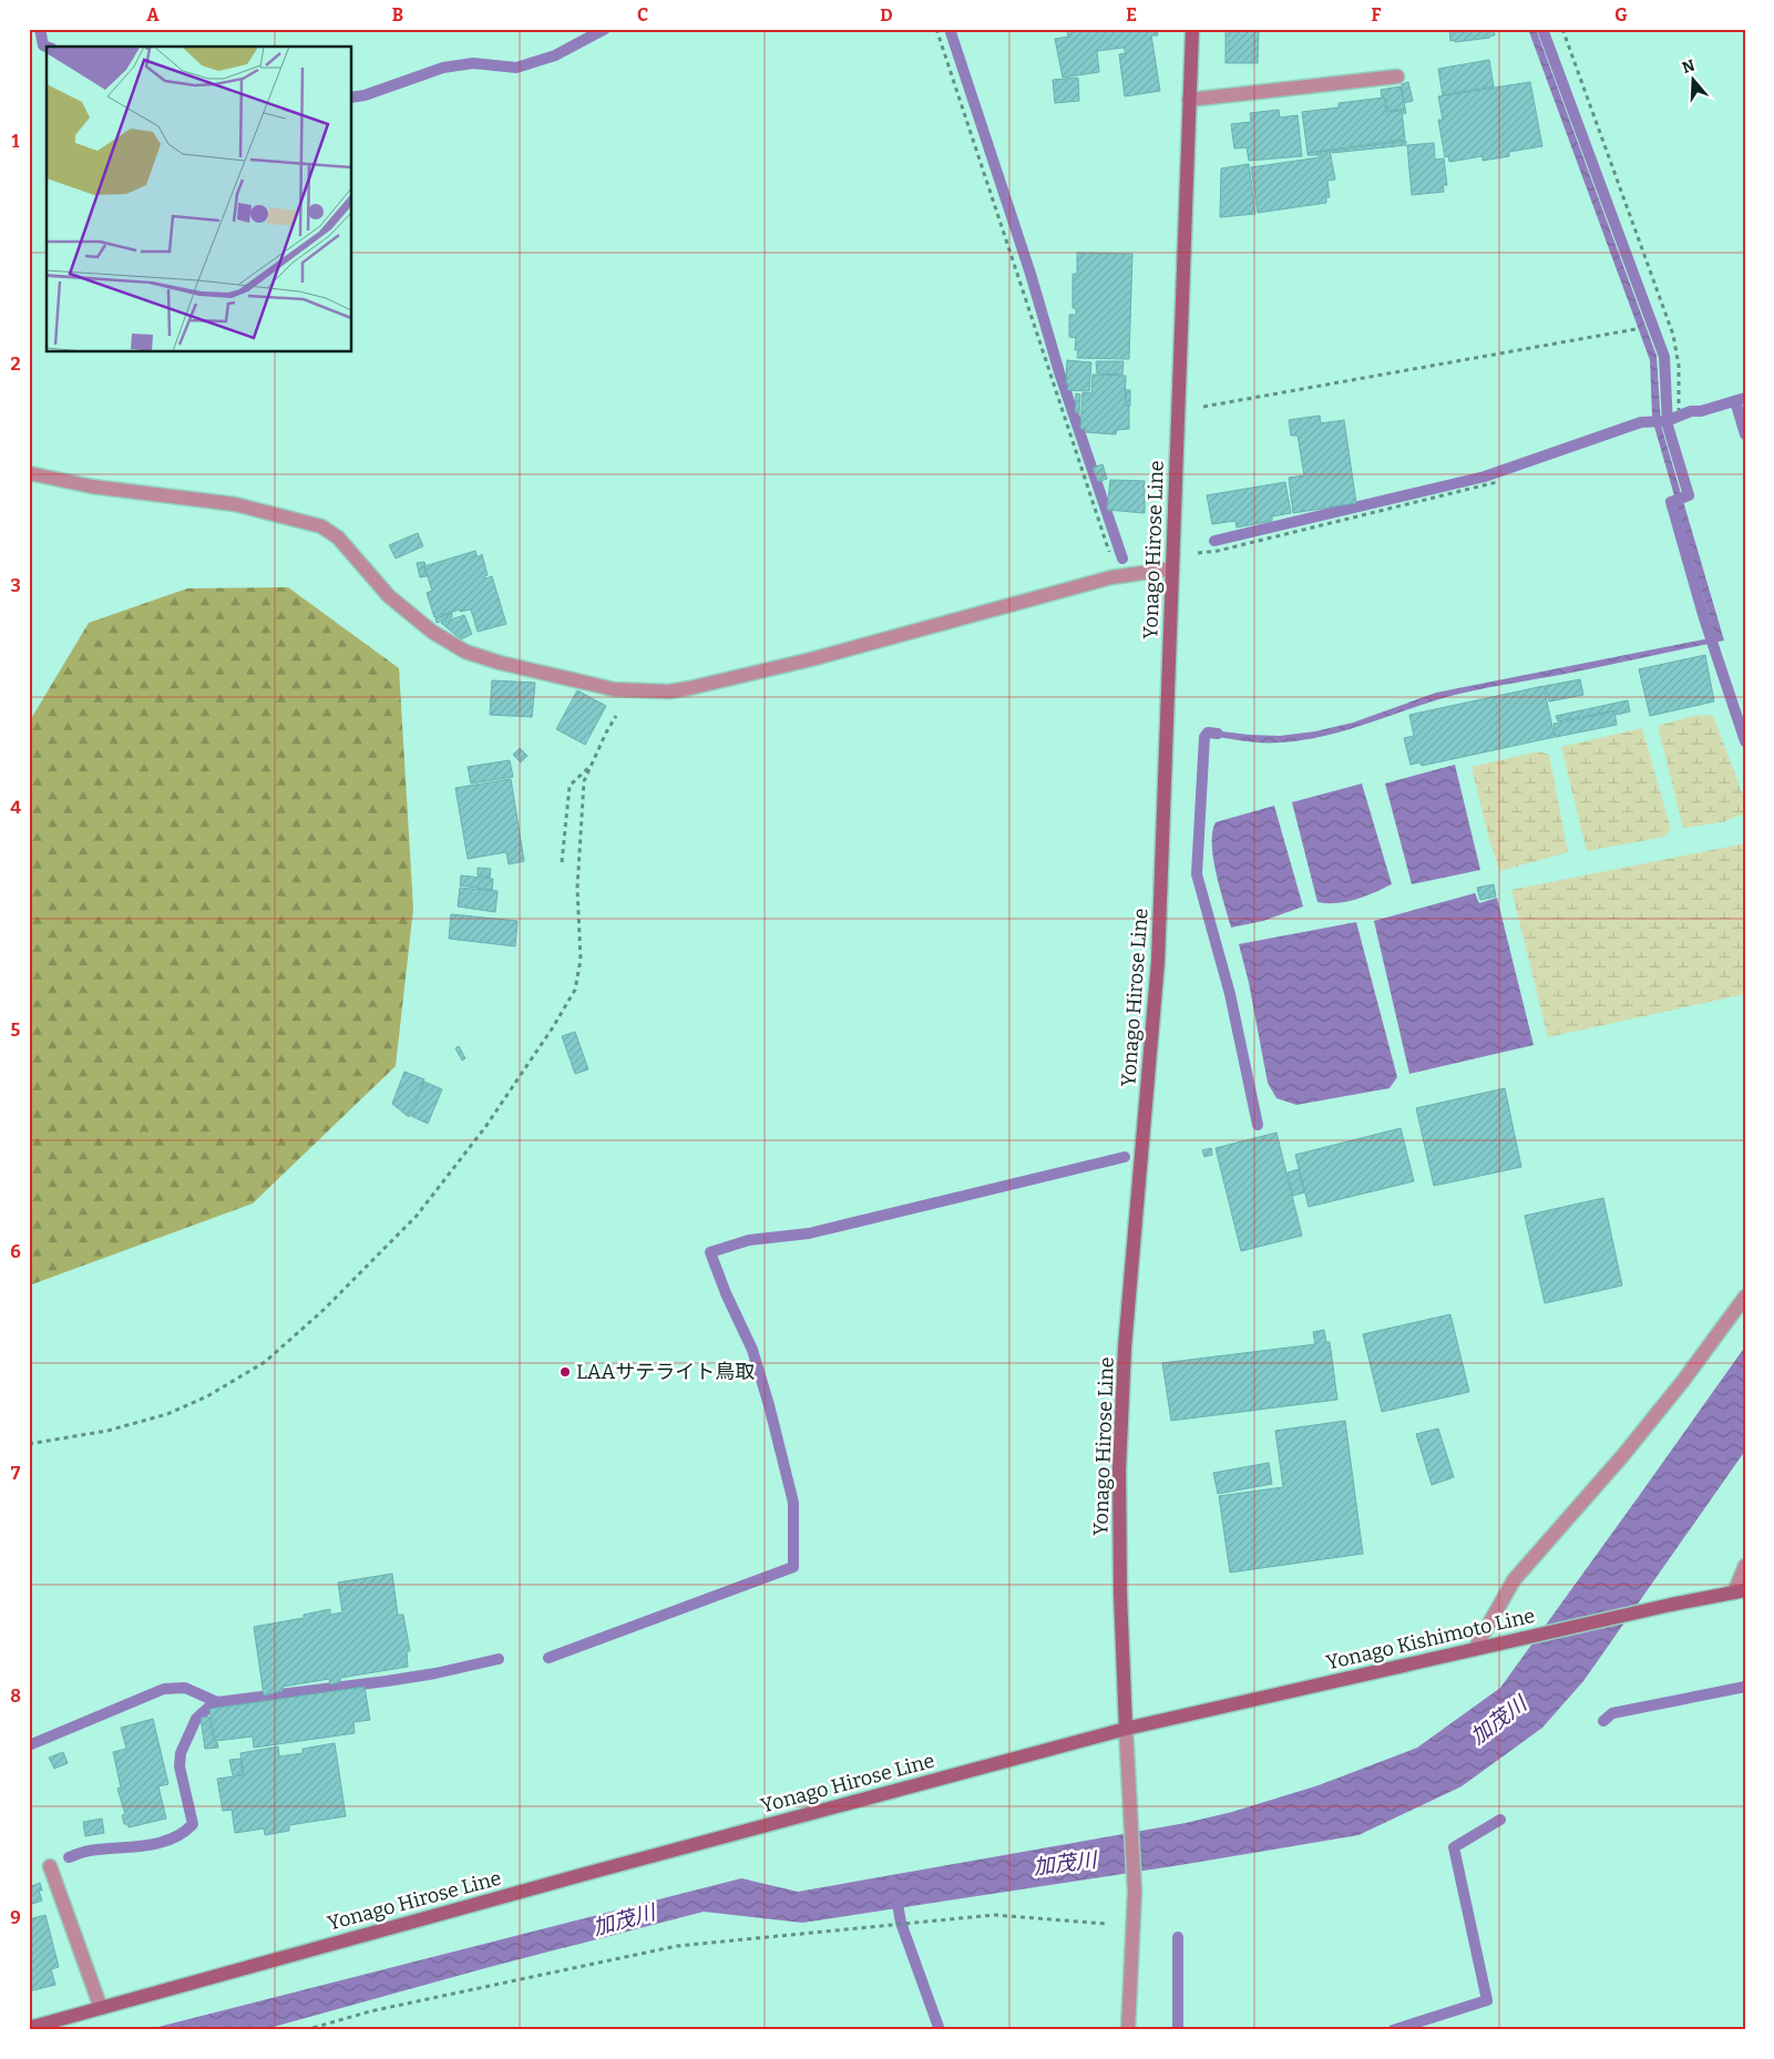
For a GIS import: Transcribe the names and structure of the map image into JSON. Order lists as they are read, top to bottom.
{
  "streets": {
    "main road": ["Yonago Hirose Line", "Yonago Kishimoto Line"]
  },
  "crossings": [
    ["Yonago Hirose Line", "Yonago Kishimoto Line"]
  ],
  "water": ["加茂川"],
  "places": ["LAAサテライト鳥取"],
  "north": "top",
  "grid": {
    "columns": [
      "A",
      "B",
      "C",
      "D",
      "E",
      "F",
      "G"
    ],
    "rows": [
      "1",
      "2",
      "3",
      "4",
      "5",
      "6",
      "7",
      "8",
      "9"
    ]
  }
}
